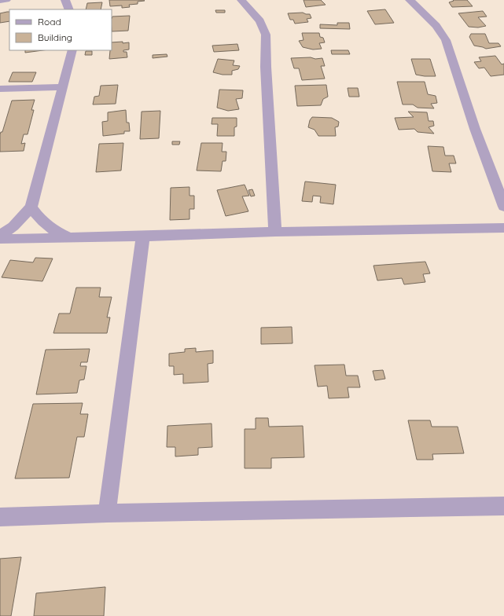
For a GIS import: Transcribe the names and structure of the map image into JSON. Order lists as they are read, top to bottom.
{
  "legend": ["Road", "Building"]
}
